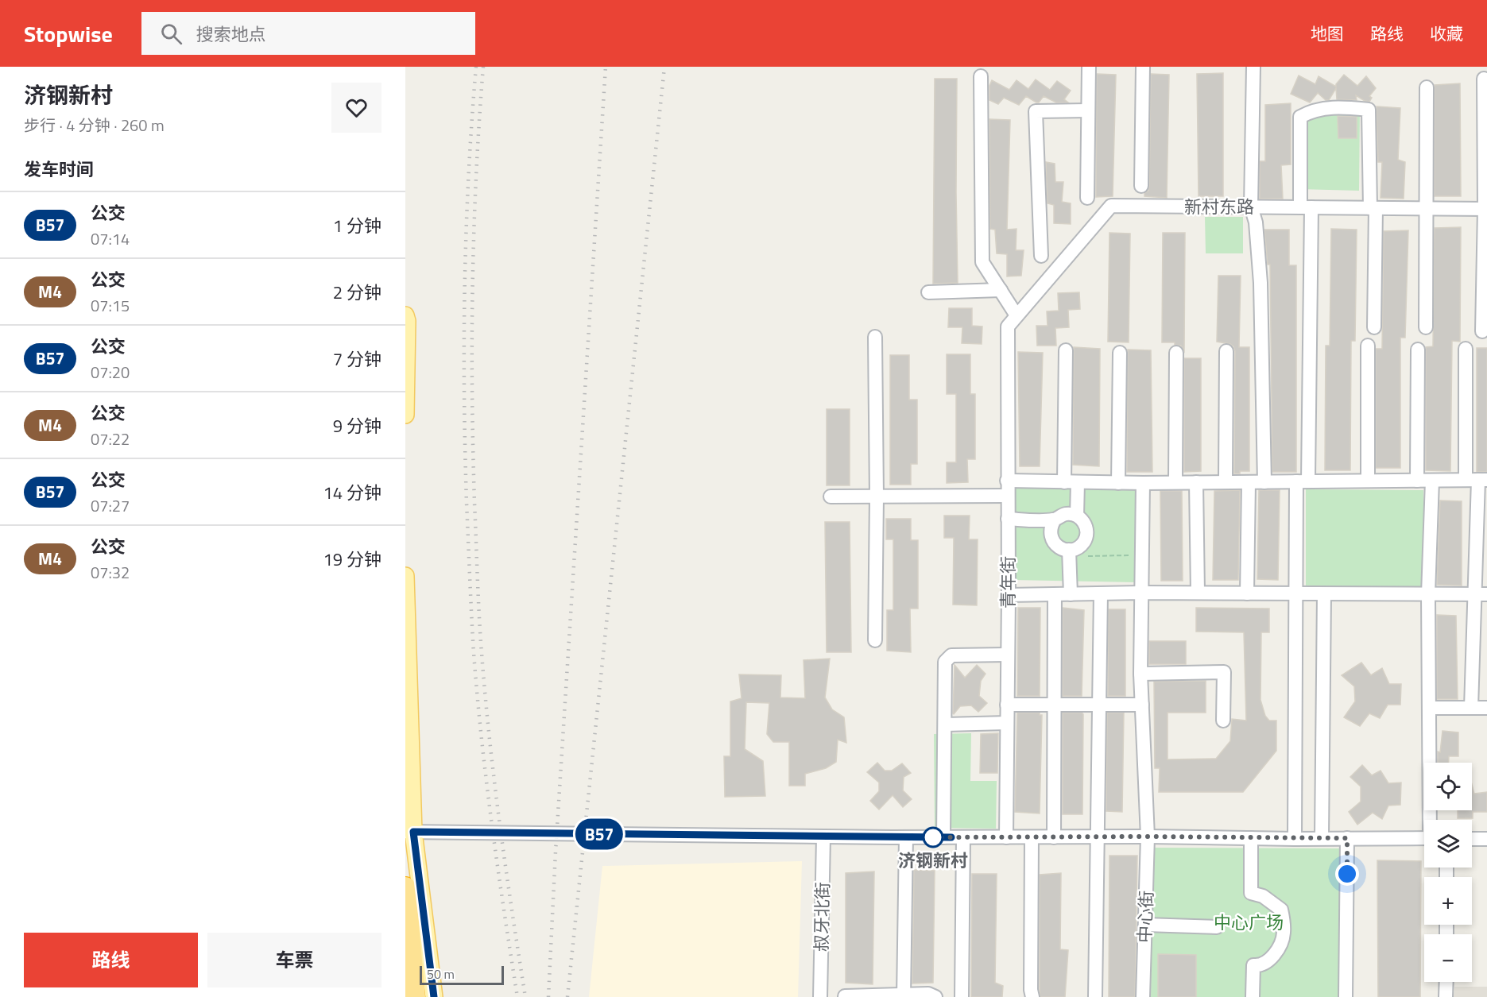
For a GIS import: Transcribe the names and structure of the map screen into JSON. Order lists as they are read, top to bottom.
{
  "streets": {
    "street": [
      "新村东路",
      "青年街",
      "叔牙北街",
      "中心街"
    ]
  },
  "crossings": [
    ["新村东路", "青年街"]
  ],
  "parks": ["中心广场"],
  "places": ["济钢新村"],
  "lines": ["bus line B57"],
  "scale_bar": "50 m",
  "page": {
    "header": "Stopwise",
    "search": "搜索地点",
    "nav": ["地图", "路线", "收藏"],
    "heading": [
      ["济钢新村", "步行 · 4 分钟 · 260 m"],
      "发车时间"
    ],
    "on_map": "B57",
    "list": [
      {
        "mark": "B57",
        "name": "公交",
        "note": "07:14",
        "value": "1 分钟"
      },
      {
        "mark": "M4",
        "name": "公交",
        "note": "07:15",
        "value": "2 分钟"
      },
      {
        "mark": "B57",
        "name": "公交",
        "note": "07:20",
        "value": "7 分钟"
      },
      {
        "mark": "M4",
        "name": "公交",
        "note": "07:22",
        "value": "9 分钟"
      },
      {
        "mark": "B57",
        "name": "公交",
        "note": "07:27",
        "value": "14 分钟"
      },
      {
        "mark": "M4",
        "name": "公交",
        "note": "07:32",
        "value": "19 分钟"
      }
    ],
    "map_buttons": ["+", "−"],
    "buttons": ["路线", "车票"],
    "scale": "50 m"
  }
}
